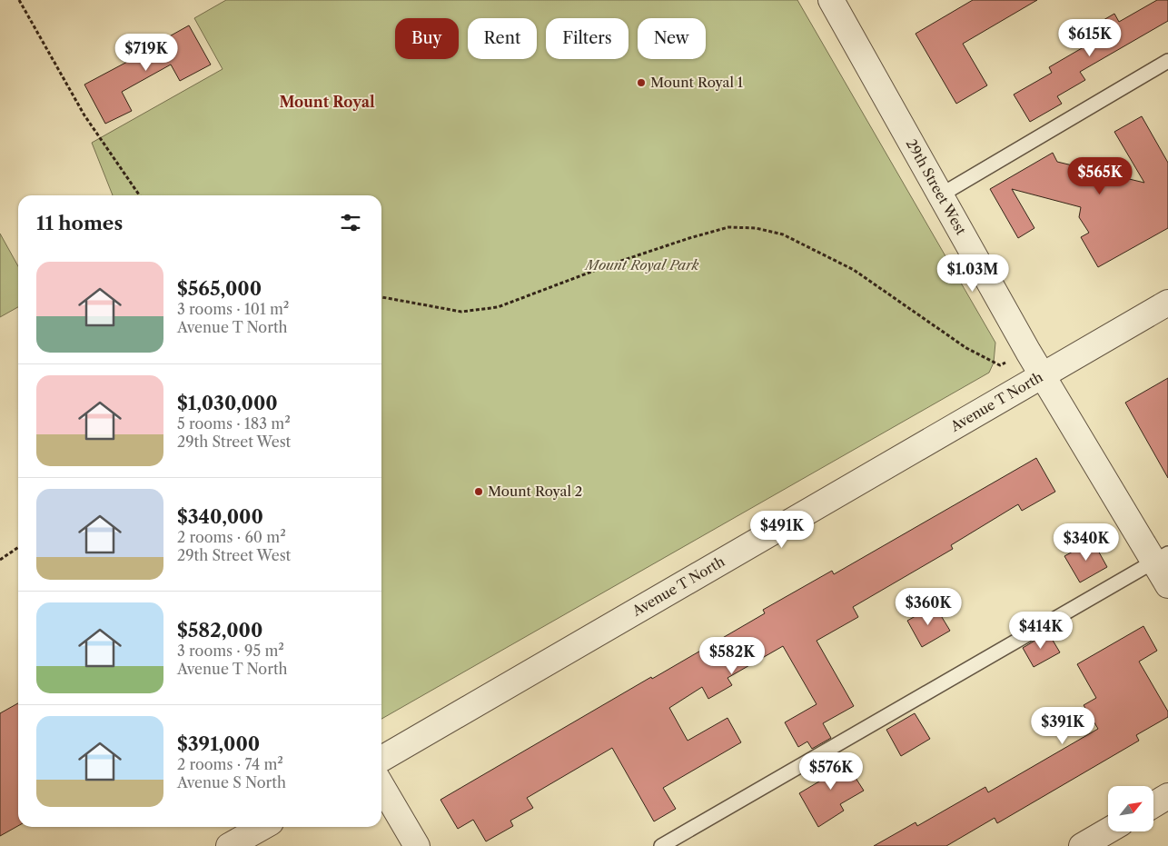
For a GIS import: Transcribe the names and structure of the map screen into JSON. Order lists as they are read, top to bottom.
{
  "streets": {
    "street": ["29th Street West", "Avenue T North"]
  },
  "crossings": [
    ["29th Street West", "Avenue T North"]
  ],
  "districts": ["Mount Royal"],
  "parks": ["Mount Royal Park"],
  "places": ["Mount Royal 1", "Mount Royal 2"],
  "north": "top right",
  "page": {
    "chip": [
      "Buy",
      "Rent",
      "Filters",
      "New"
    ],
    "price": [
      "$615K",
      "$719K",
      "$565K",
      "$1.03M",
      "$491K",
      "$340K",
      "$360K",
      "$414K",
      "$582K",
      "$391K",
      "$576K"
    ],
    "heading": "11 homes",
    "list": [
      {
        "name": "$565,000",
        "note": "3 rooms · 101 m² · Avenue T North"
      },
      {
        "name": "$1,030,000",
        "note": "5 rooms · 183 m² · 29th Street West"
      },
      {
        "name": "$340,000",
        "note": "2 rooms · 60 m² · 29th Street West"
      },
      {
        "name": "$582,000",
        "note": "3 rooms · 95 m² · Avenue T North"
      },
      {
        "name": "$391,000",
        "note": "2 rooms · 74 m² · Avenue S North"
      }
    ]
  }
}
